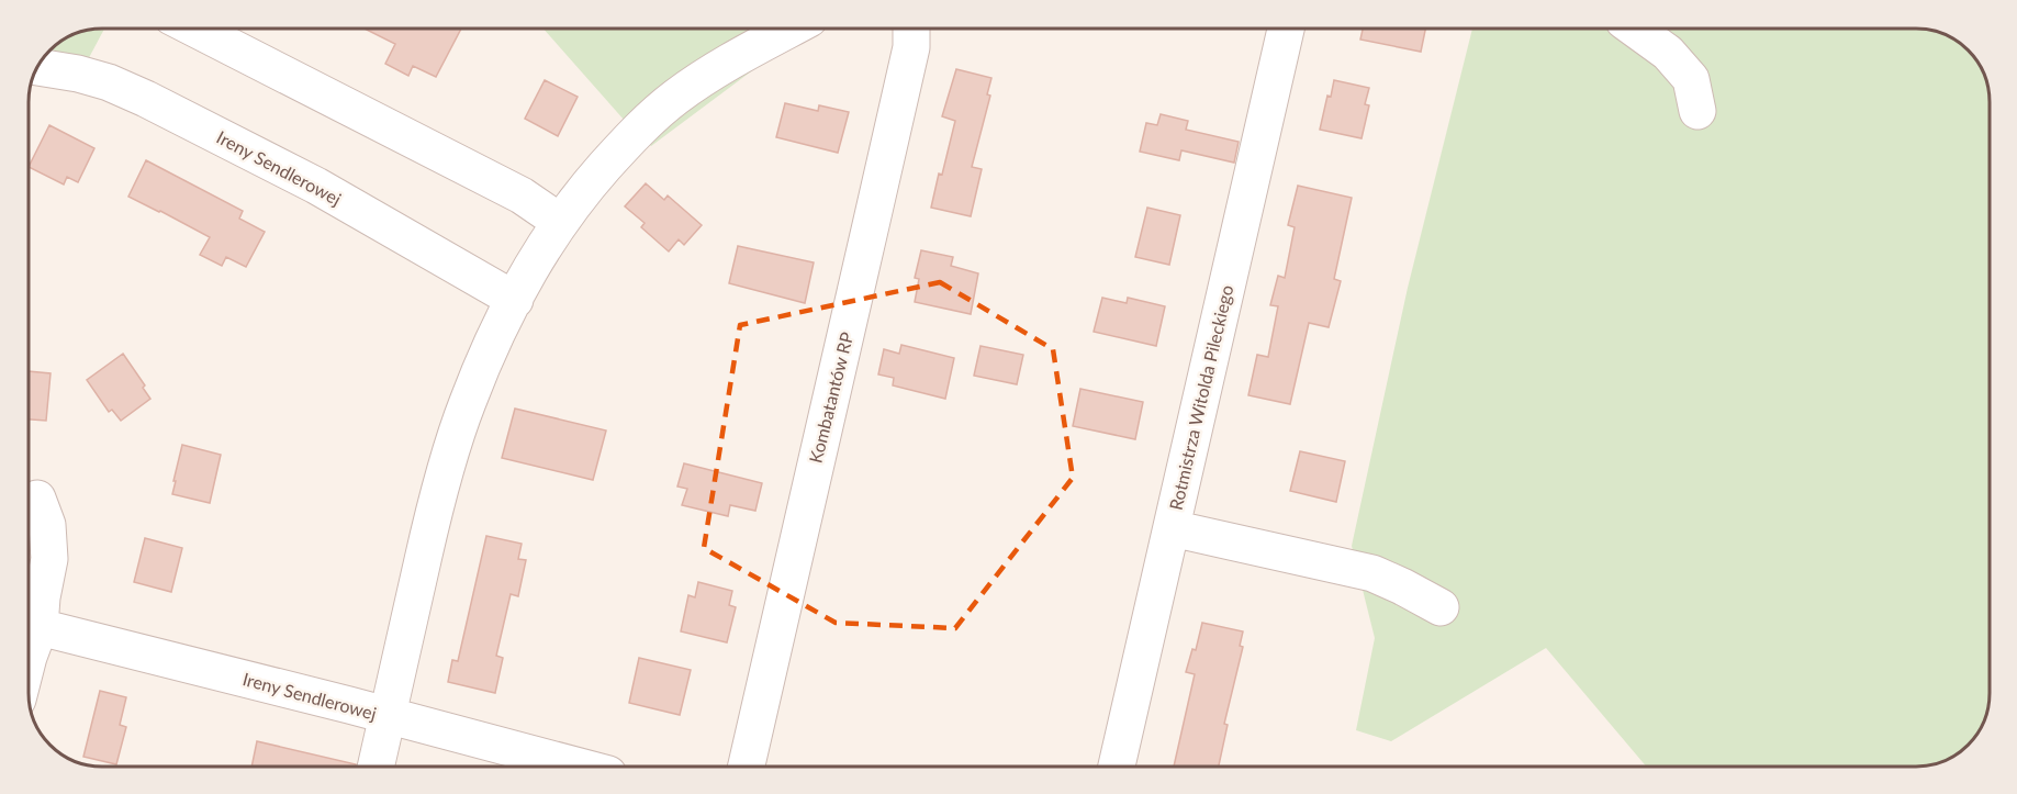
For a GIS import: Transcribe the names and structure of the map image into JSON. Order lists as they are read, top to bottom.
{
  "streets": {
    "street": ["Ireny Sendlerowej", "Kombatantów RP", "Rotmistrza Witolda Pileckiego"]
  }
}
